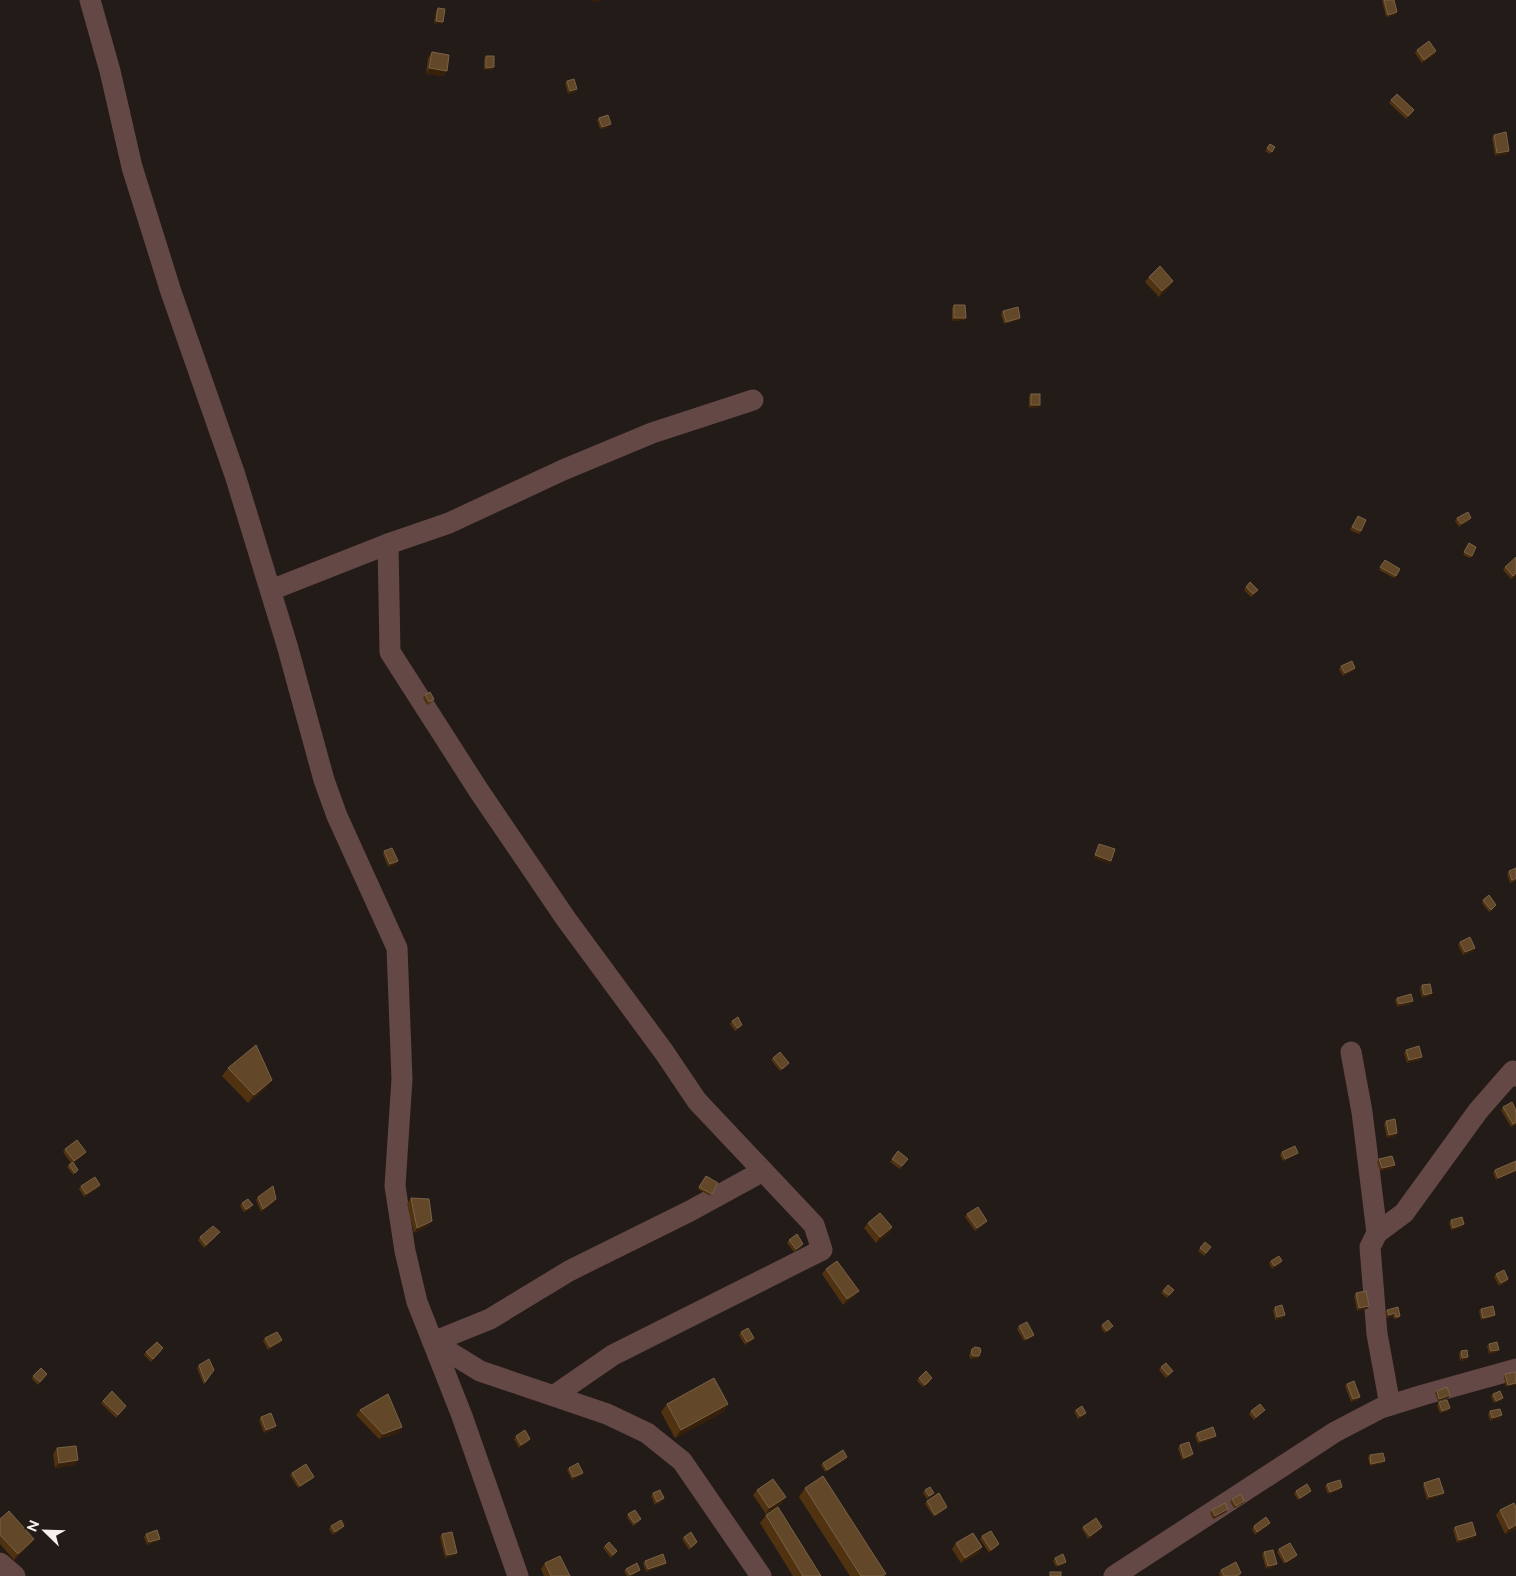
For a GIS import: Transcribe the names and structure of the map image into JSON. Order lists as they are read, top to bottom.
{
  "north": "top left"
}
